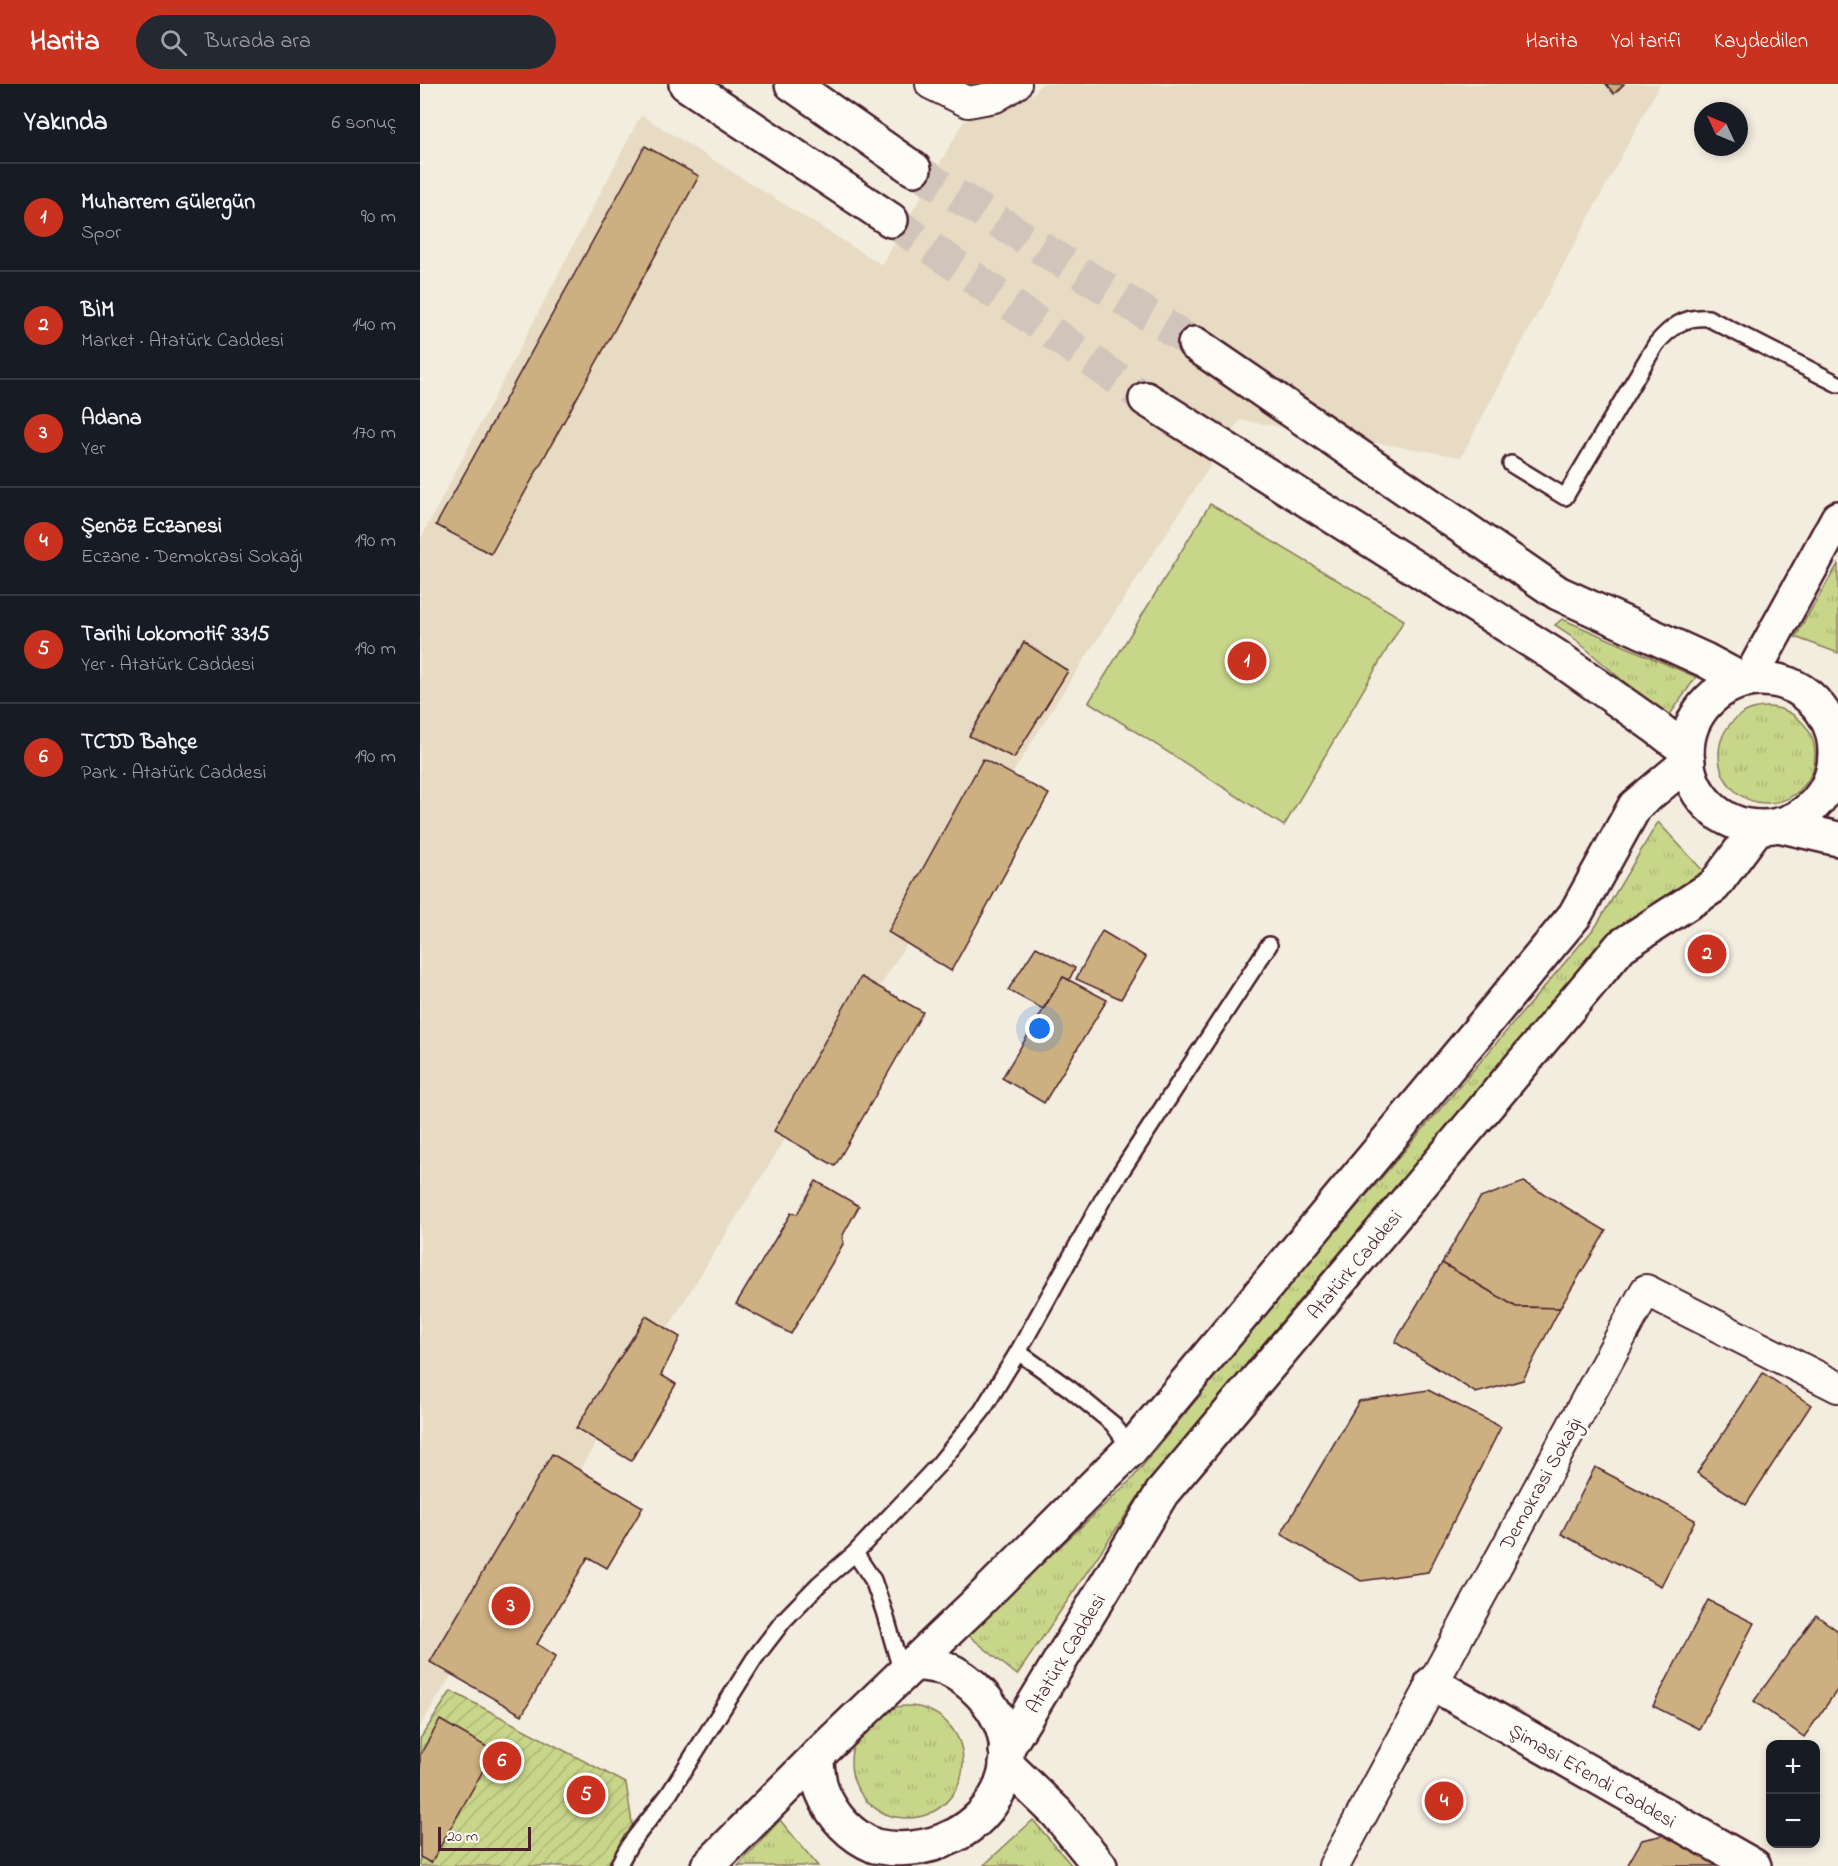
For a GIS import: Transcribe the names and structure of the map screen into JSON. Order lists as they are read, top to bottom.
{
  "streets": {
    "main road": ["Atatürk Caddesi", "Şimasi Efendi Caddesi"],
    "street": ["Demokrasi Sokağı"]
  },
  "crossings": [
    ["Demokrasi Sokağı", "Şimasi Efendi Caddesi"]
  ],
  "scale_bar": "20 m",
  "north": "top left",
  "page": {
    "header": "Harita",
    "search": "Burada ara",
    "nav": ["Harita", "Yol tarifi", "Kaydedilen"],
    "heading": ["Yakında", "6 sonuç"],
    "list": [
      {
        "mark": "1",
        "name": "Muharrem Gülergün",
        "note": "Spor",
        "value": "90 m"
      },
      {
        "mark": "2",
        "name": "BİM",
        "note": "Market · Atatürk Caddesi",
        "value": "140 m"
      },
      {
        "mark": "3",
        "name": "Adana",
        "note": "Yer",
        "value": "170 m"
      },
      {
        "mark": "4",
        "name": "Şenöz Eczanesi",
        "note": "Eczane · Demokrasi Sokağı",
        "value": "190 m"
      },
      {
        "mark": "5",
        "name": "Tarihi Lokomotif 3315",
        "note": "Yer · Atatürk Caddesi",
        "value": "190 m"
      },
      {
        "mark": "6",
        "name": "TCDD Bahçe",
        "note": "Park · Atatürk Caddesi",
        "value": "190 m"
      }
    ],
    "pins": [
      "1",
      "2",
      "3",
      "6",
      "5",
      "4"
    ],
    "map_buttons": ["+", "−"],
    "scale": "20 m"
  }
}
